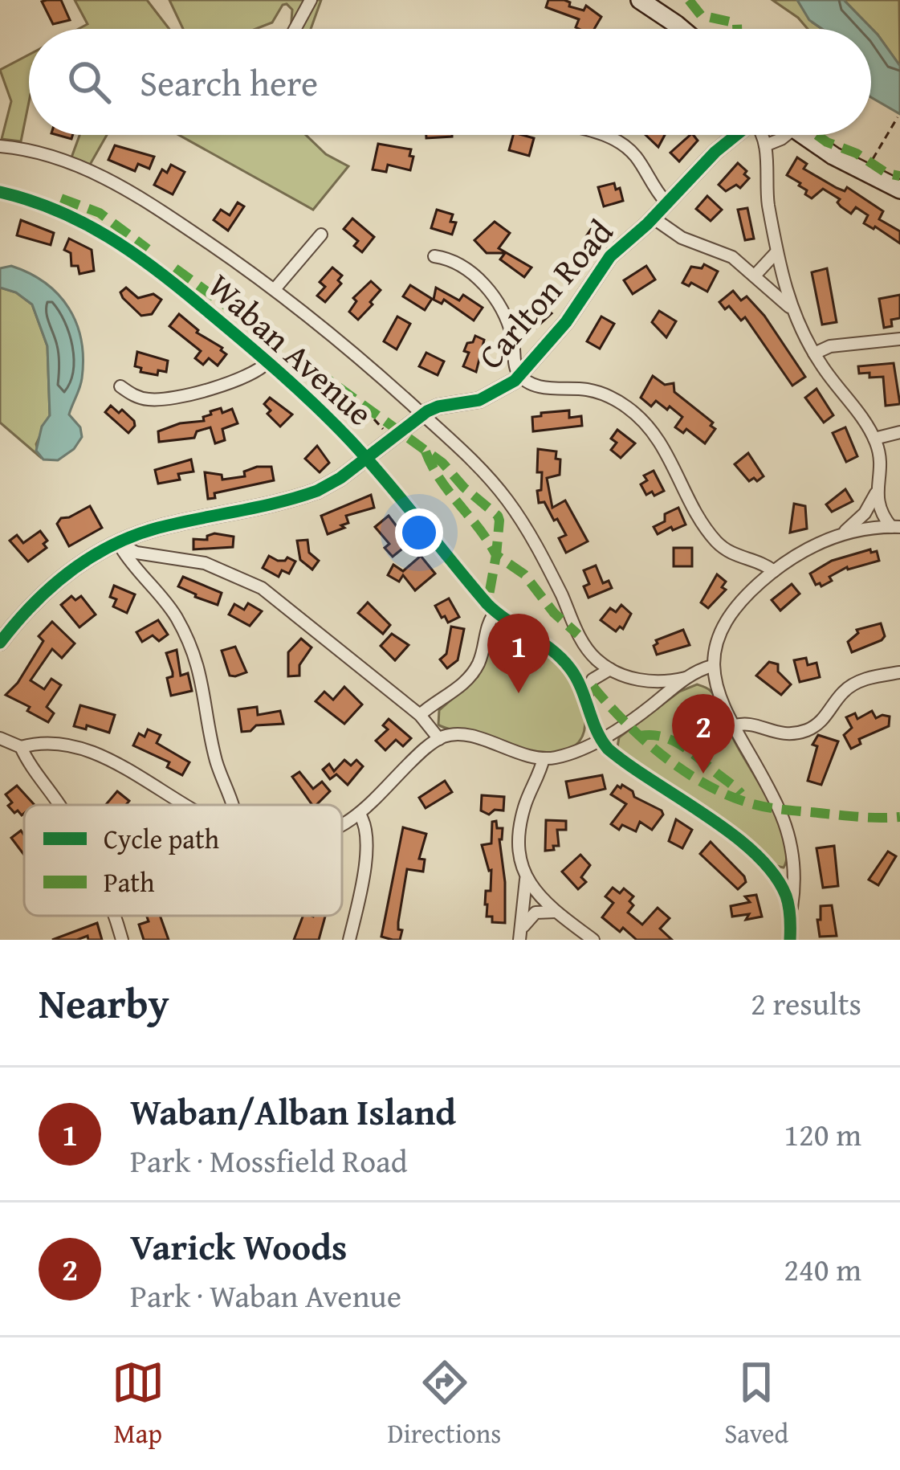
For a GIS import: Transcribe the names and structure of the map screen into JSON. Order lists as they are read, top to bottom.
{
  "streets": {
    "street": ["Carlton Road", "Waban Avenue"]
  },
  "crossings": [
    ["Carlton Road", "Waban Avenue"]
  ],
  "legend": ["Cycle path", "Path"],
  "page": {
    "search": "Search here",
    "pins": ["1", "2"],
    "heading": ["Nearby", "2 results"],
    "list": [
      {
        "mark": "1",
        "name": "Waban/Alban Island",
        "note": "Park · Mossfield Road",
        "value": "120 m"
      },
      {
        "mark": "2",
        "name": "Varick Woods",
        "note": "Park · Waban Avenue",
        "value": "240 m"
      }
    ],
    "nav": ["Map", "Directions", "Saved"]
  }
}
